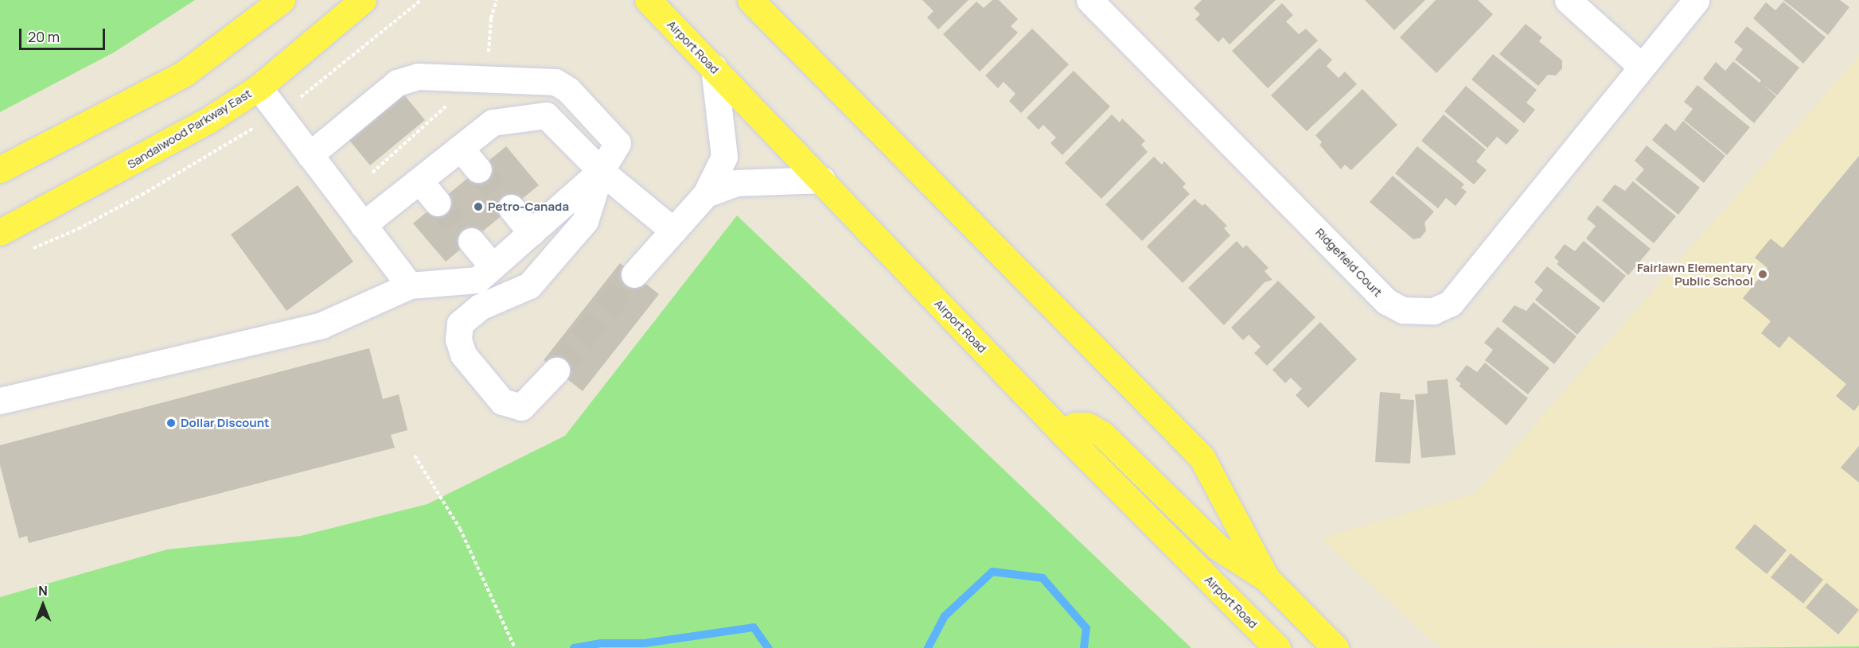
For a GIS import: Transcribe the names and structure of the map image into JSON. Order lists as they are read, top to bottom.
{
  "streets": {
    "main road": ["Airport Road", "Sandalwood Parkway East"],
    "street": ["Ridgefield Court"]
  },
  "places": ["Petro-Canada", "Fairlawn Elementary Public School", "Dollar Discount"],
  "scale_bar": "20 m",
  "north": "top"
}
